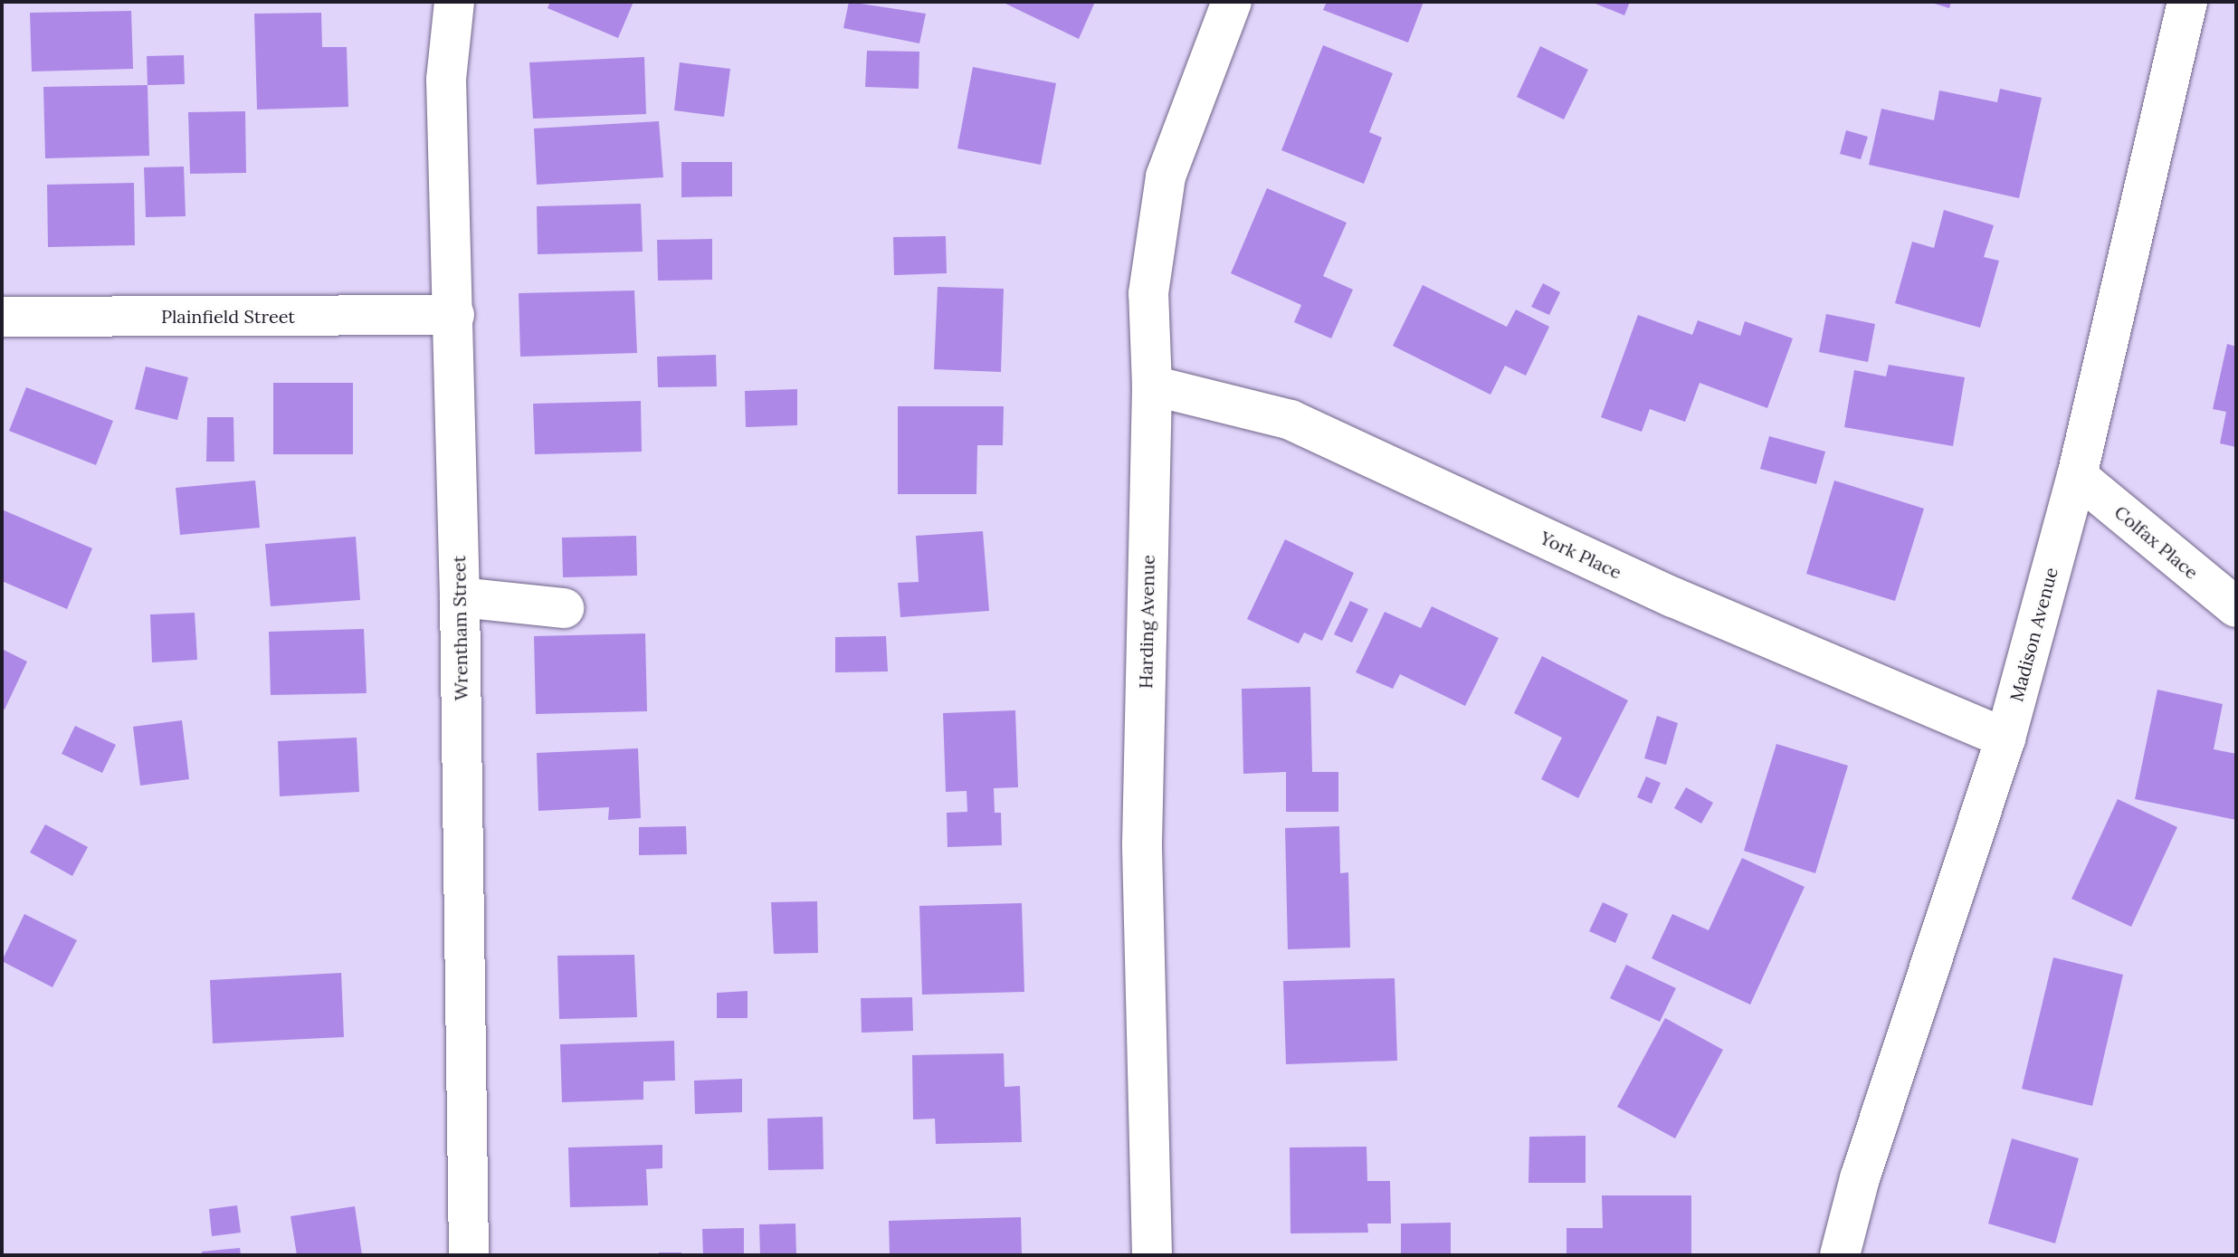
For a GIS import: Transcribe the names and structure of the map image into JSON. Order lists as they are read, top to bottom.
{
  "streets": {
    "street": [
      "Plainfield Street",
      "Colfax Place",
      "York Place",
      "Harding Avenue",
      "Wrentham Street",
      "Madison Avenue"
    ]
  },
  "crossings": [
    ["Plainfield Street", "Wrentham Street"],
    ["Colfax Place", "Madison Avenue"],
    ["York Place", "Harding Avenue"],
    ["York Place", "Madison Avenue"]
  ]
}
